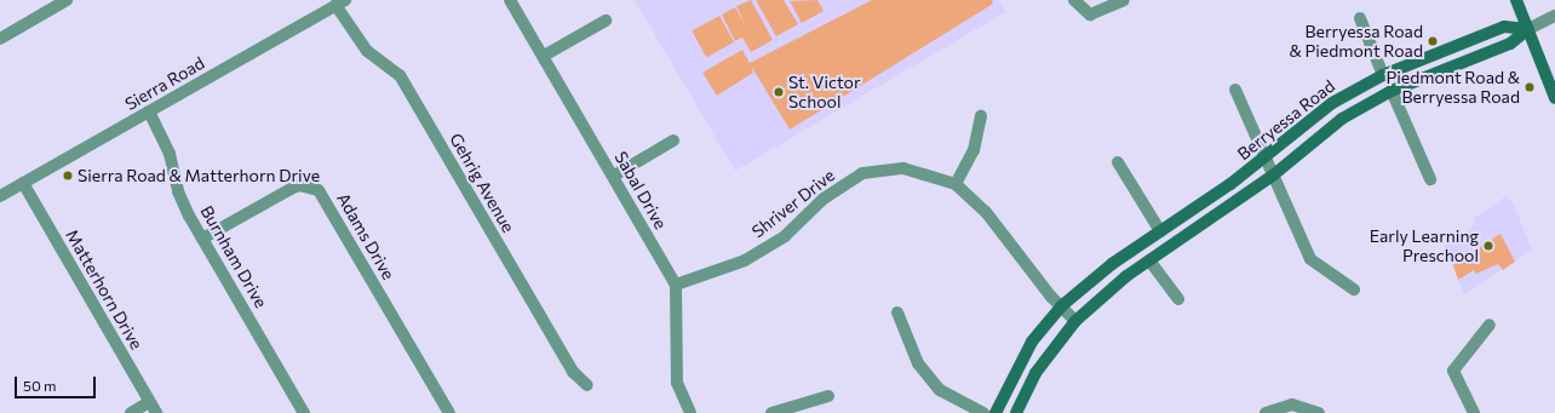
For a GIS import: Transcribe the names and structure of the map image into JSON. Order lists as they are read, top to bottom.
{
  "streets": {
    "main road": ["Berryessa Road"],
    "street": [
      "Sierra Road",
      "Gehrig Avenue",
      "Sabal Drive",
      "Shriver Drive",
      "Adams Drive",
      "Burnham Drive",
      "Matterhorn Drive"
    ]
  },
  "crossings": [
    ["Sierra Road", "Gehrig Avenue"],
    ["Sierra Road", "Burnham Drive"],
    ["Sierra Road", "Matterhorn Drive"],
    ["Berryessa Road", "Shriver Drive"],
    ["Sabal Drive", "Shriver Drive"],
    ["Adams Drive", "Burnham Drive"]
  ],
  "places": [
    "Berryessa Road & Piedmont Road",
    "Piedmont Road & Berryessa Road",
    "St. Victor School",
    "Sierra Road & Matterhorn Drive",
    "Early Learning Preschool"
  ],
  "scale_bar": "50 m"
}
